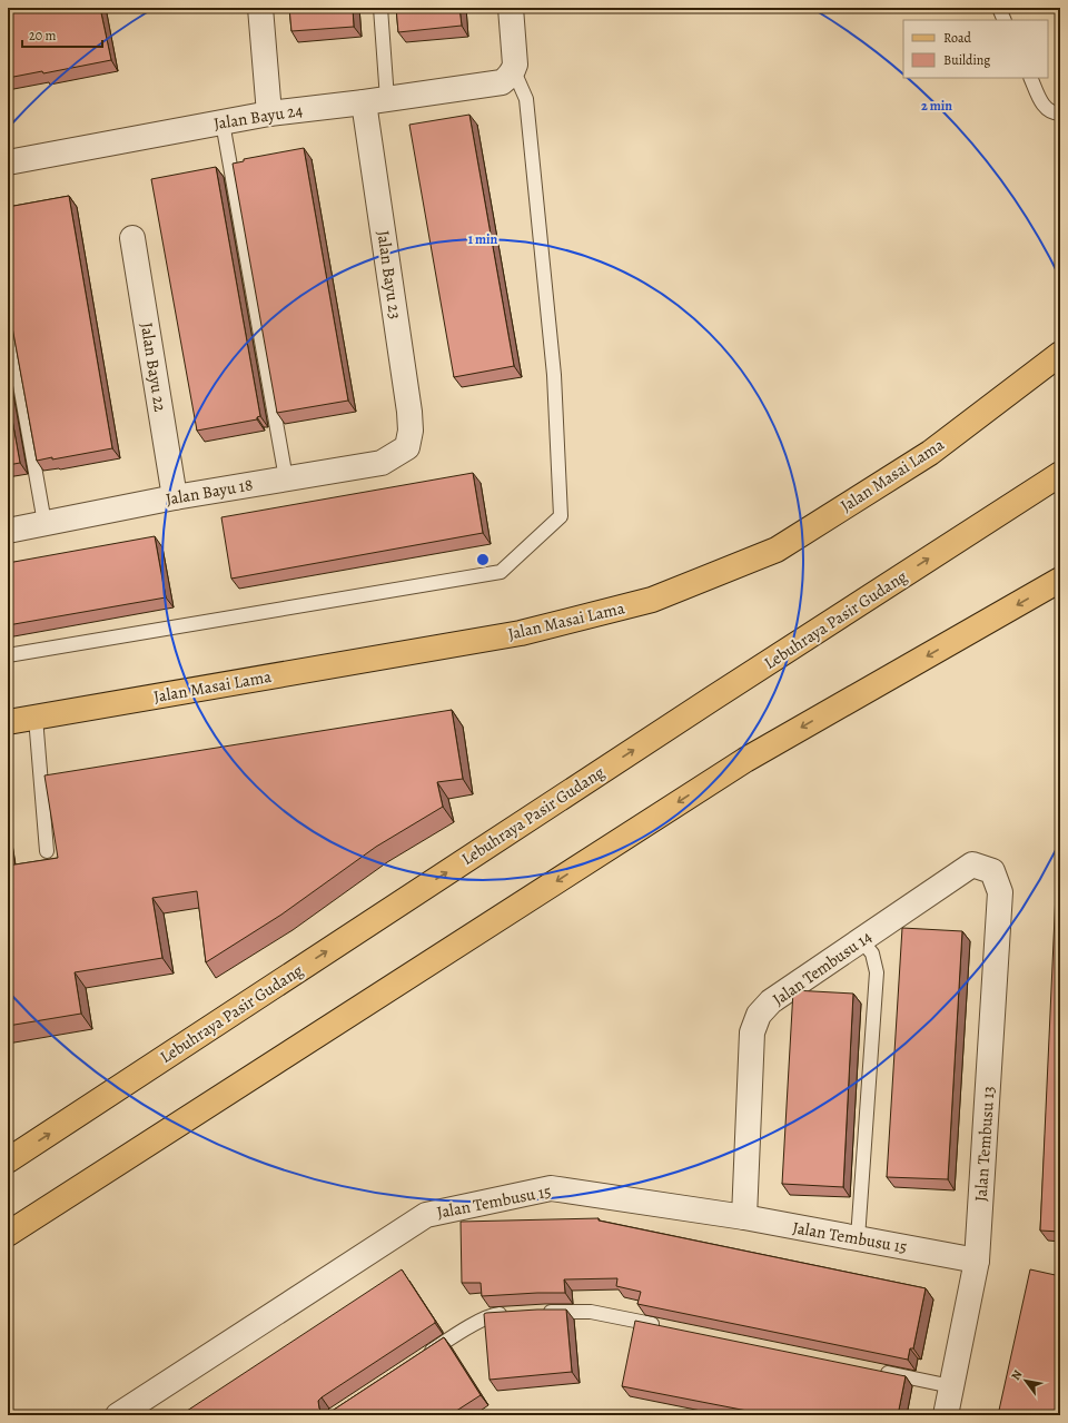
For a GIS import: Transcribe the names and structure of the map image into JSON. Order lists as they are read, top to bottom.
{
  "streets": {
    "main road": ["Jalan Masai Lama", "Lebuhraya Pasir Gudang"],
    "street": [
      "Jalan Bayu 24",
      "Jalan Bayu 23",
      "Jalan Bayu 22",
      "Jalan Bayu 18",
      "Jalan Tembusu 14",
      "Jalan Tembusu 13",
      "Jalan Tembusu 15"
    ]
  },
  "crossings": [
    ["Jalan Bayu 24", "Jalan Bayu 23"],
    ["Jalan Bayu 23", "Jalan Bayu 18"],
    ["Jalan Bayu 22", "Jalan Bayu 18"],
    ["Jalan Tembusu 14", "Jalan Tembusu 13"],
    ["Jalan Tembusu 14", "Jalan Tembusu 15"],
    ["Jalan Tembusu 13", "Jalan Tembusu 15"]
  ],
  "legend": ["Road", "Building"],
  "scale_bar": "20 m",
  "north": "top left",
  "rings": ["2 min", "1 min"]
}
